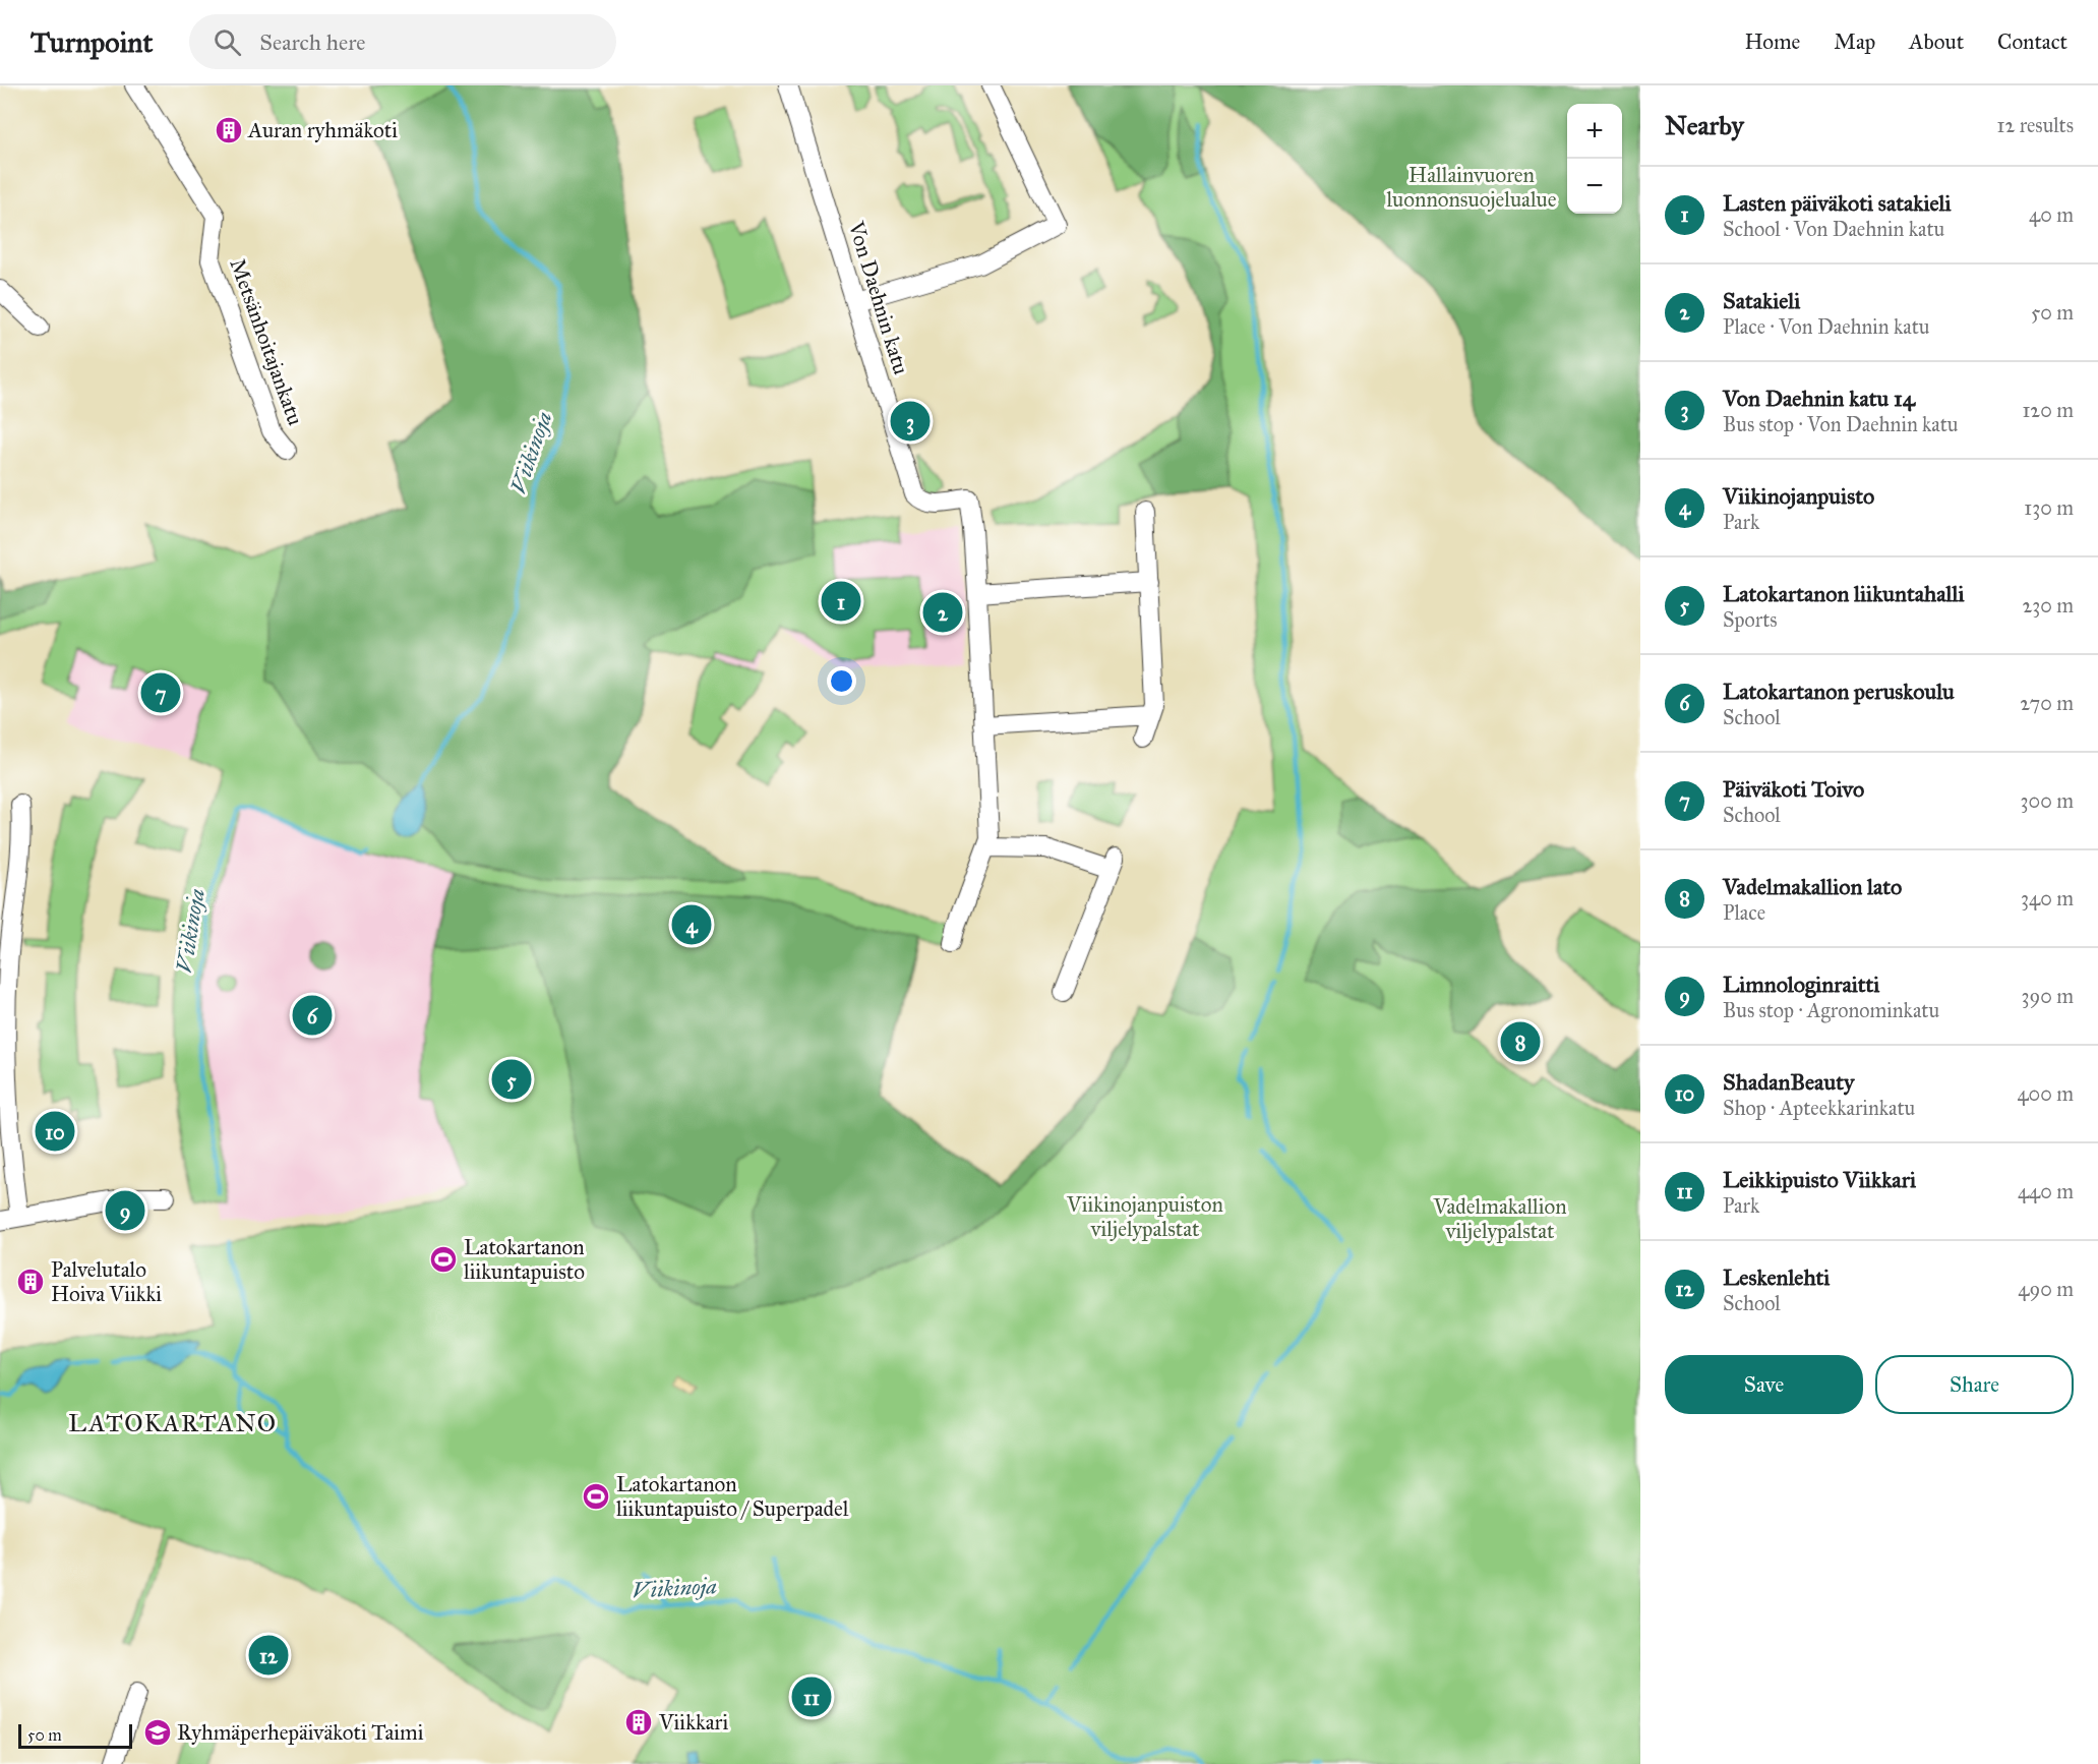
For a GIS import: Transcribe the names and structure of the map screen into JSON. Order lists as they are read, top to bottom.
{
  "streets": {
    "street": ["Von Daehnin katu", "Metsänhoitajankatu"]
  },
  "districts": ["LATOKARTANO"],
  "water": ["Viikinoja"],
  "parks": ["Hallainvuoren luonnonsuojelualue", "Viikinojanpuiston viljelypalstat", "Vadelmakallion viljelypalstat"],
  "places": {
    "building": ["Auran ryhmäkoti", "Palvelutalo Hoiva Viikki", "Viikkari"],
    "sports": ["Latokartanon liikuntapuisto", "Latokartanon liikuntapuisto / Superpadel"],
    "school or university": ["Ryhmäperhepäiväkoti Taimi"]
  },
  "scale_bar": "50 m",
  "page": {
    "header": "Turnpoint",
    "search": "Search here",
    "nav": [
      "Home",
      "Map",
      "About",
      "Contact"
    ],
    "heading": ["Nearby", "12 results"],
    "map_buttons": ["+", "−"],
    "list": [
      {
        "mark": "1",
        "name": "Lasten päiväkoti satakieli",
        "note": "School · Von Daehnin katu",
        "value": "40 m"
      },
      {
        "mark": "2",
        "name": "Satakieli",
        "note": "Place · Von Daehnin katu",
        "value": "50 m"
      },
      {
        "mark": "3",
        "name": "Von Daehnin katu 14",
        "note": "Bus stop · Von Daehnin katu",
        "value": "120 m"
      },
      {
        "mark": "4",
        "name": "Viikinojanpuisto",
        "note": "Park",
        "value": "130 m"
      },
      {
        "mark": "5",
        "name": "Latokartanon liikuntahalli",
        "note": "Sports",
        "value": "230 m"
      },
      {
        "mark": "6",
        "name": "Latokartanon peruskoulu",
        "note": "School",
        "value": "270 m"
      },
      {
        "mark": "7",
        "name": "Päiväkoti Toivo",
        "note": "School",
        "value": "300 m"
      },
      {
        "mark": "8",
        "name": "Vadelmakallion lato",
        "note": "Place",
        "value": "340 m"
      },
      {
        "mark": "9",
        "name": "Limnologinraitti",
        "note": "Bus stop · Agronominkatu",
        "value": "390 m"
      },
      {
        "mark": "10",
        "name": "ShadanBeauty",
        "note": "Shop · Apteekkarinkatu",
        "value": "400 m"
      },
      {
        "mark": "11",
        "name": "Leikkipuisto Viikkari",
        "note": "Park",
        "value": "440 m"
      },
      {
        "mark": "12",
        "name": "Leskenlehti",
        "note": "School",
        "value": "490 m"
      }
    ],
    "pins": [
      "3",
      "1",
      "2",
      "7",
      "4",
      "6",
      "8",
      "5",
      "10",
      "9",
      "12",
      "11"
    ],
    "buttons": ["Save", "Share"],
    "scale": "50 m"
  }
}
